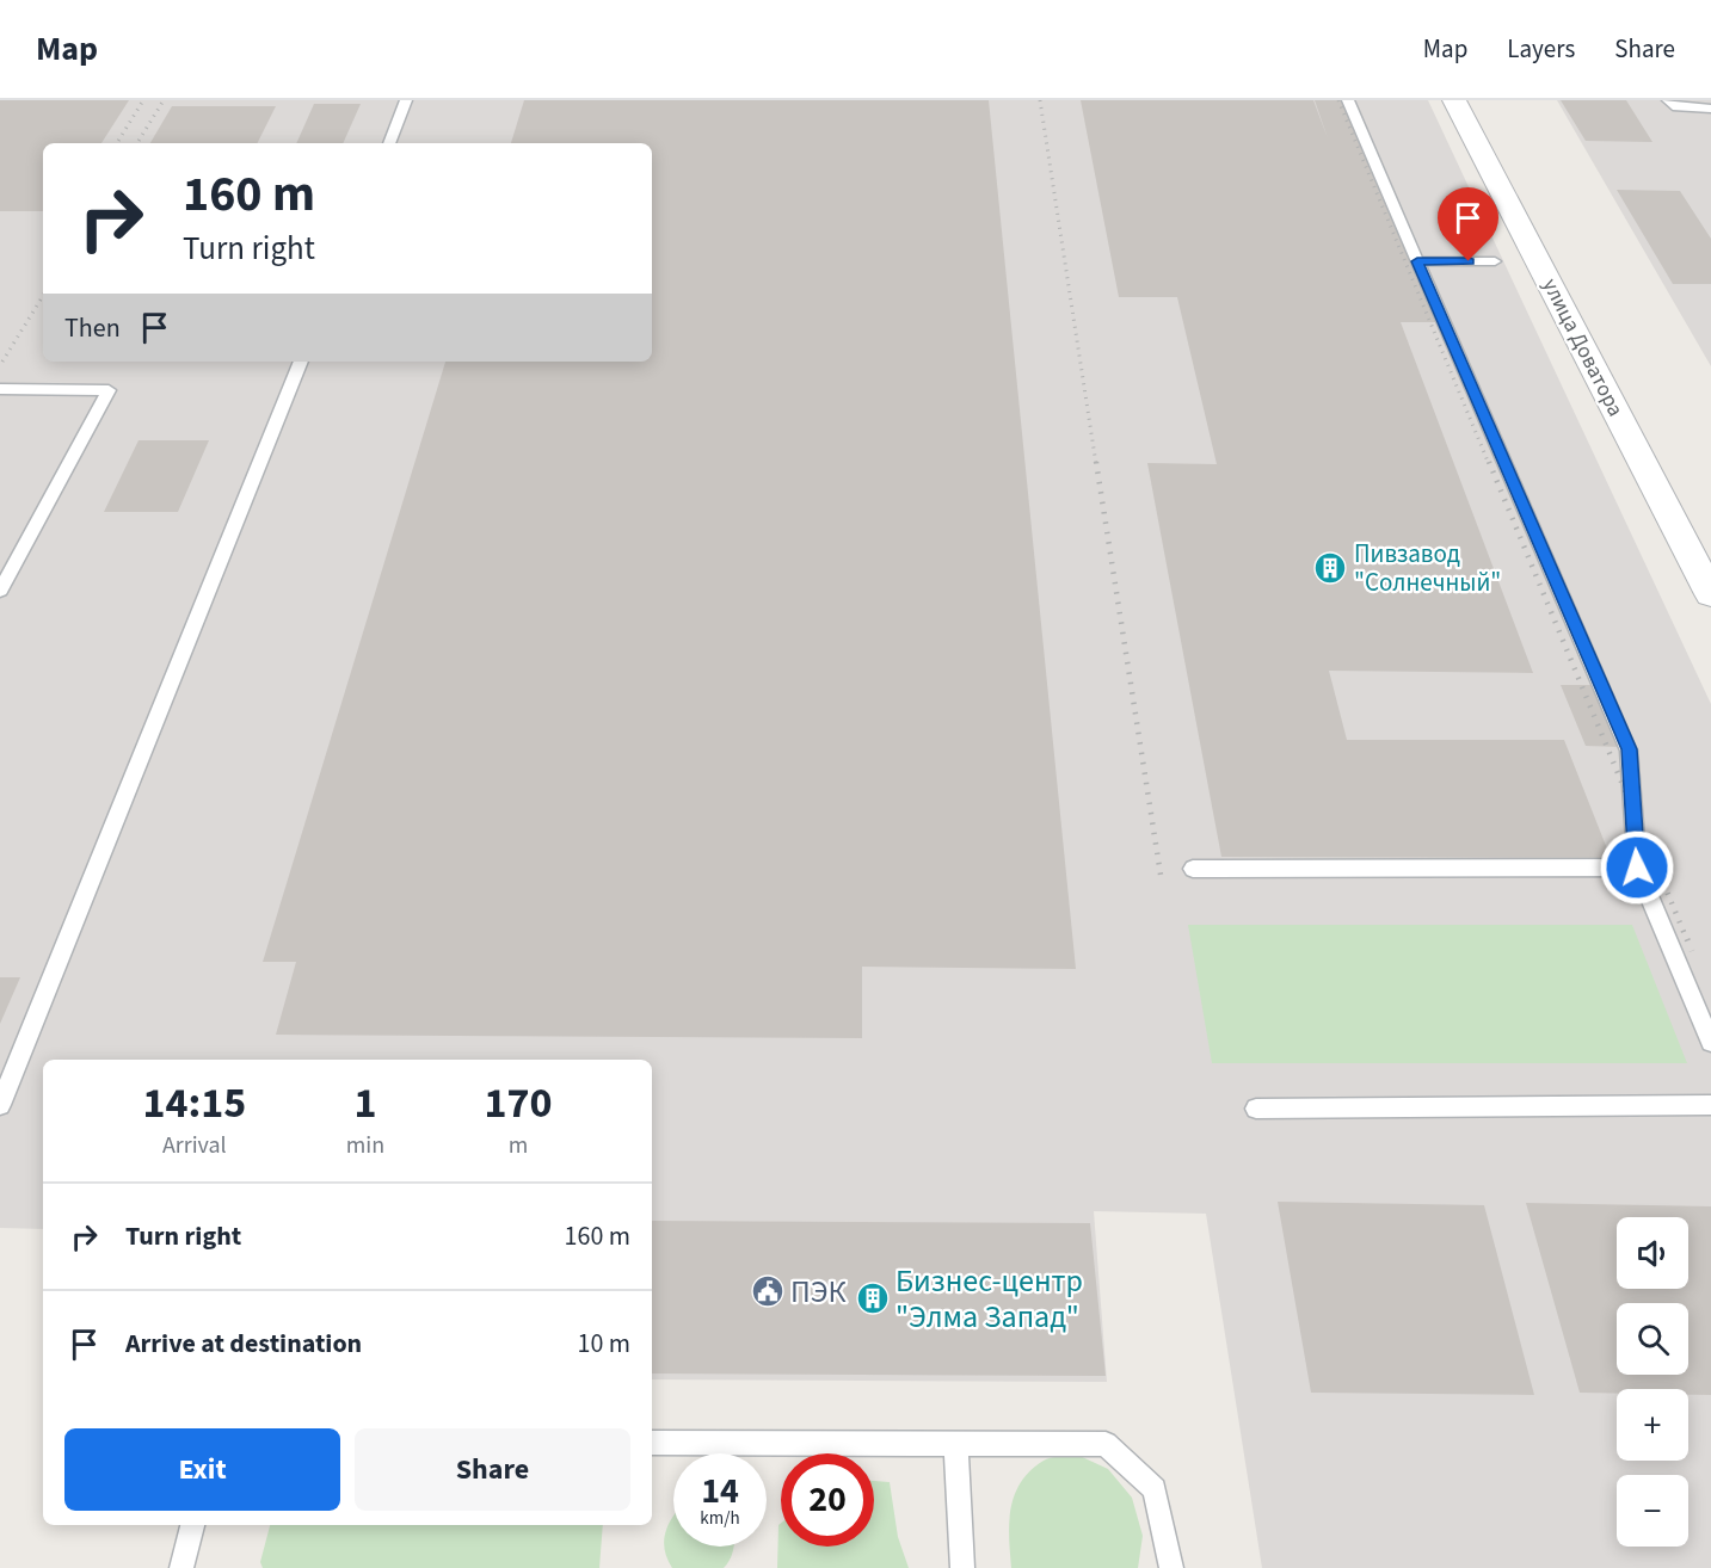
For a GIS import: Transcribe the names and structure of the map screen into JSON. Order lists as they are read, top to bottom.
{
  "streets": {
    "street": ["улица Доватора"]
  },
  "places": {
    "building": ["Пивзавод \"Солнечный\"", "Бизнес-центр \"Элма Запад\""],
    "public building": ["ПЭК"]
  },
  "page": {
    "header": "Map",
    "nav": ["Map", "Layers", "Share"],
    "turn": ["160 m", "Turn right"],
    "then": "Then",
    "eta": [
      "14:15",
      "Arrival",
      "1",
      "min",
      "170",
      "m"
    ],
    "list": [
      {
        "name": "Turn right",
        "value": "160 m"
      },
      {
        "name": "Arrive at destination",
        "value": "10 m"
      }
    ],
    "map_buttons": ["+", "−"],
    "buttons": ["Exit", "Share"],
    "speed": "14 km/h",
    "limit": "20"
  }
}
